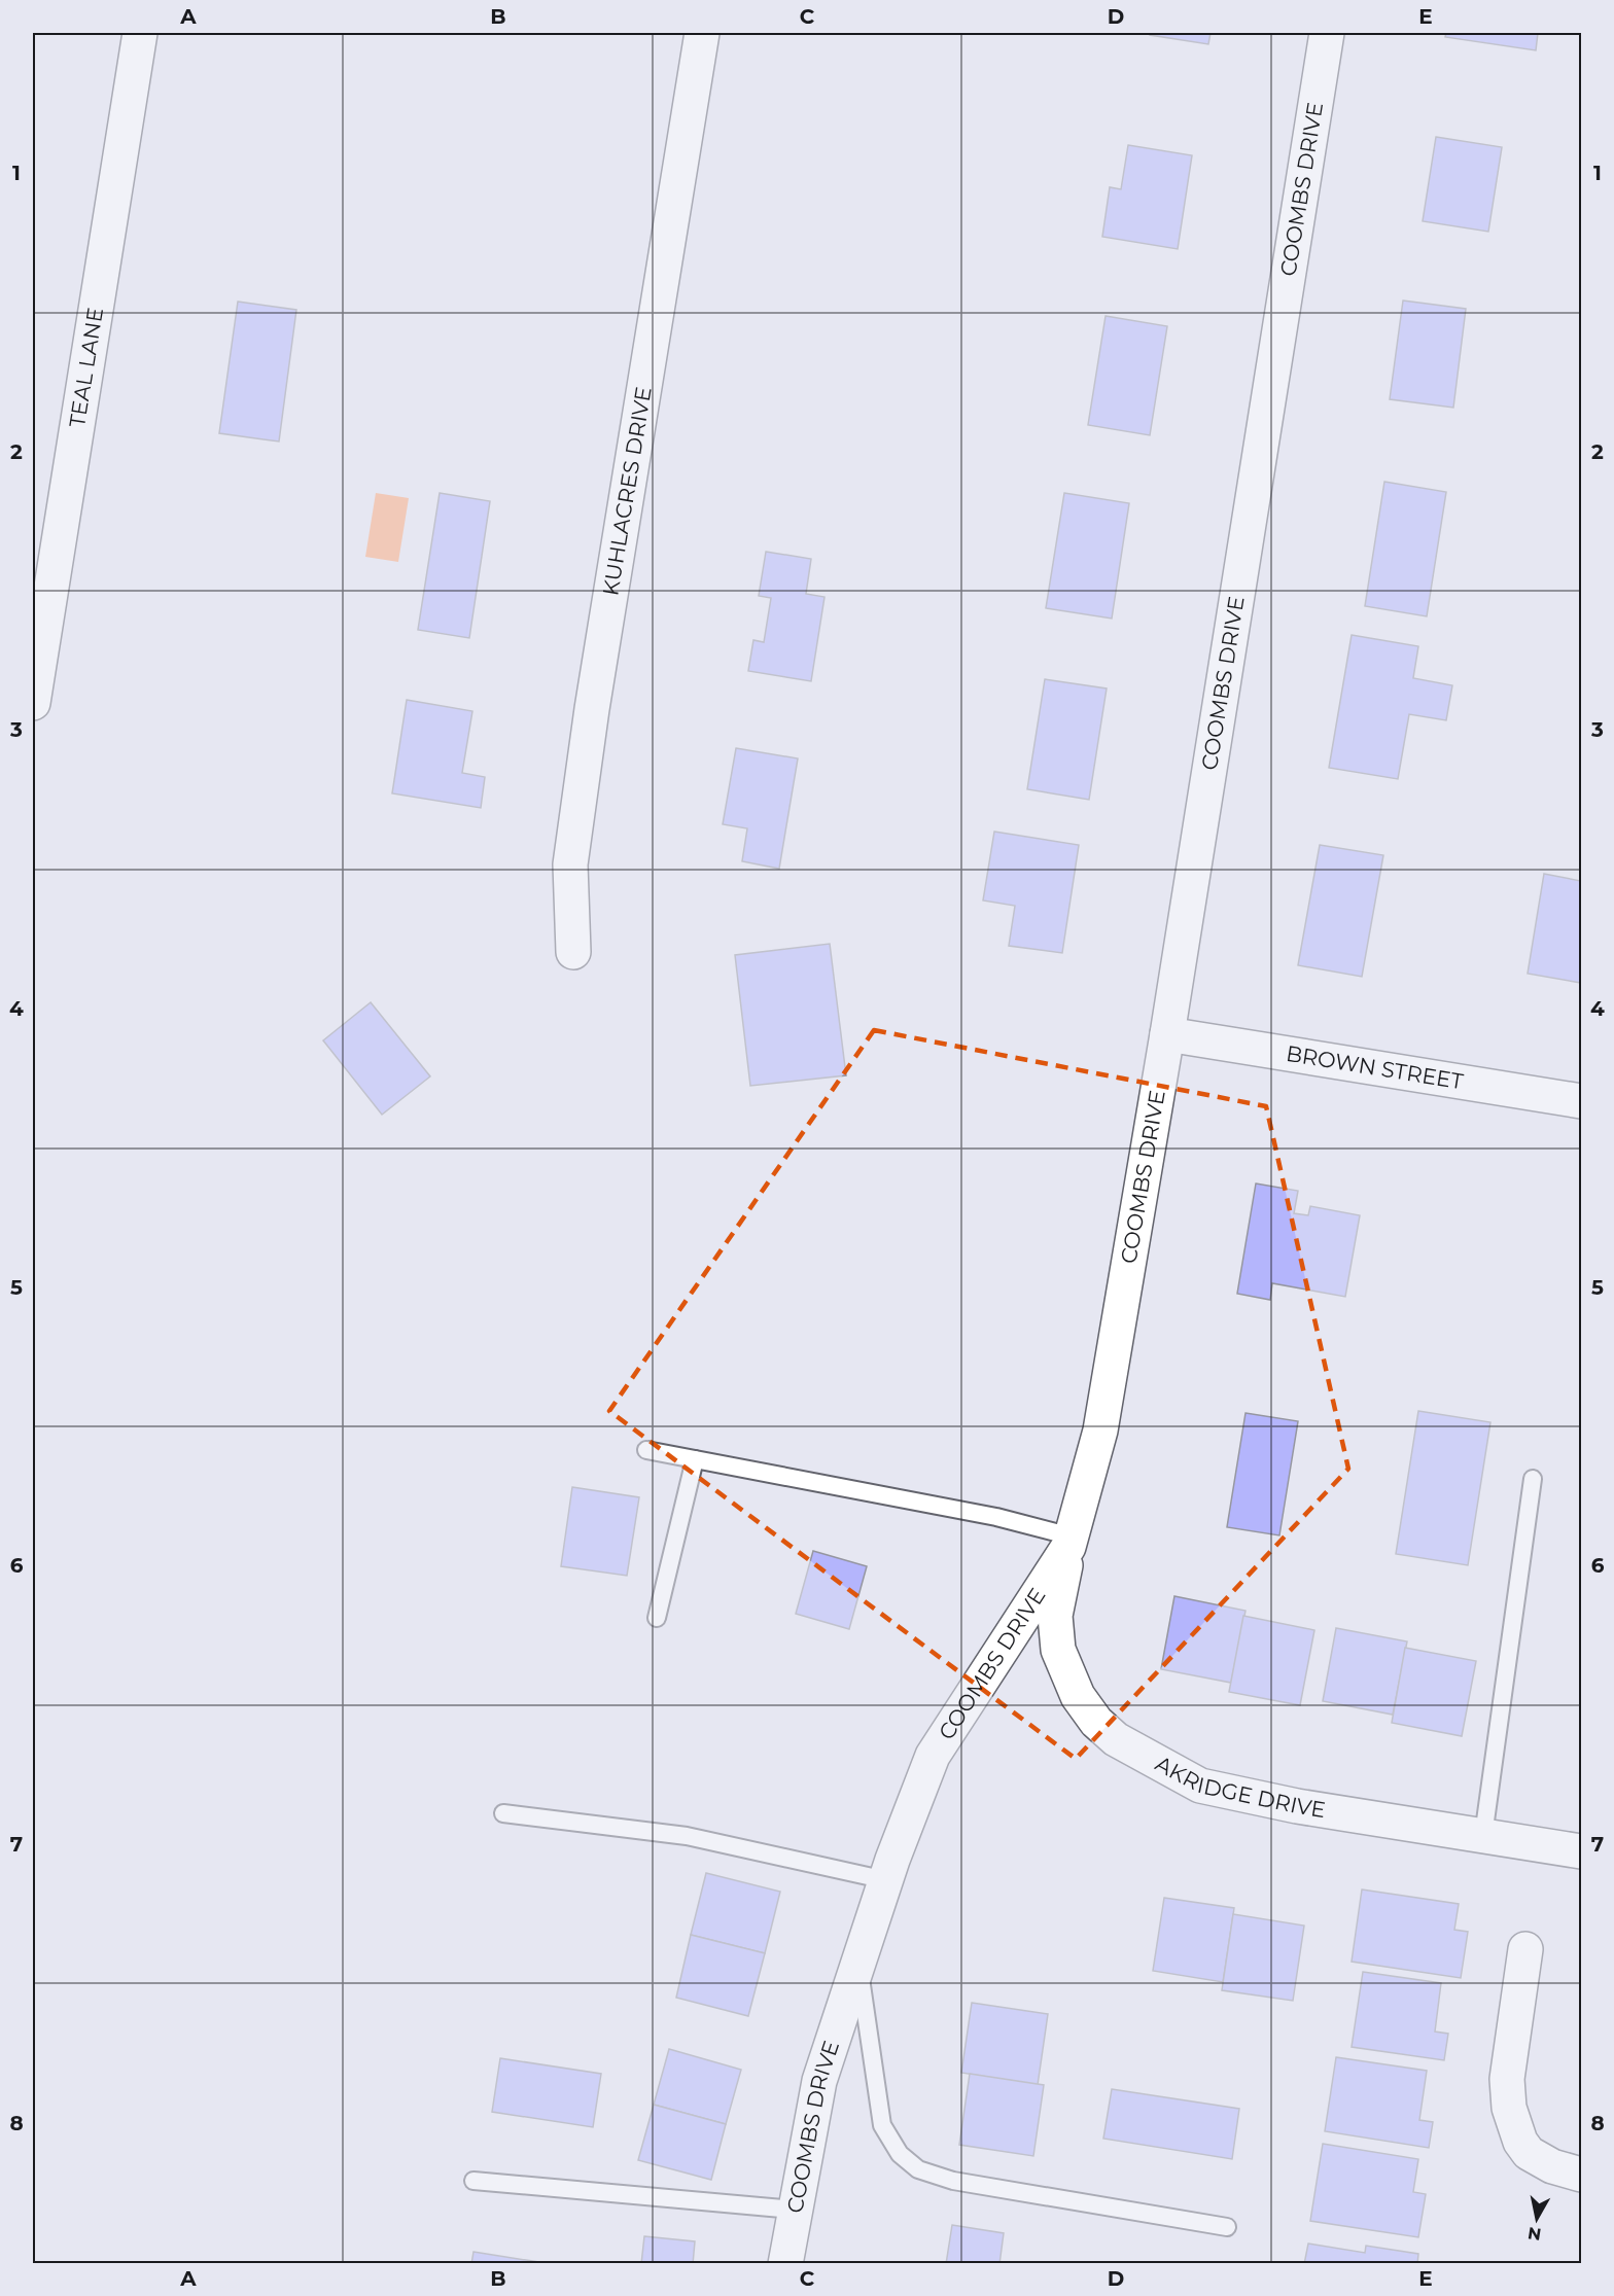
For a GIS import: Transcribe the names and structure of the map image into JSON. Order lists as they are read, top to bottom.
{
  "streets": {
    "street": [
      "COOMBS DRIVE",
      "TEAL LANE",
      "KUHLACRES DRIVE",
      "BROWN STREET",
      "AKRIDGE DRIVE"
    ]
  },
  "crossings": [
    ["COOMBS DRIVE", "BROWN STREET"],
    ["COOMBS DRIVE", "AKRIDGE DRIVE"]
  ],
  "north": "bottom",
  "grid": {
    "columns": [
      "A",
      "B",
      "C",
      "D",
      "E"
    ],
    "rows": [
      "1",
      "2",
      "3",
      "4",
      "5",
      "6",
      "7",
      "8"
    ]
  }
}
